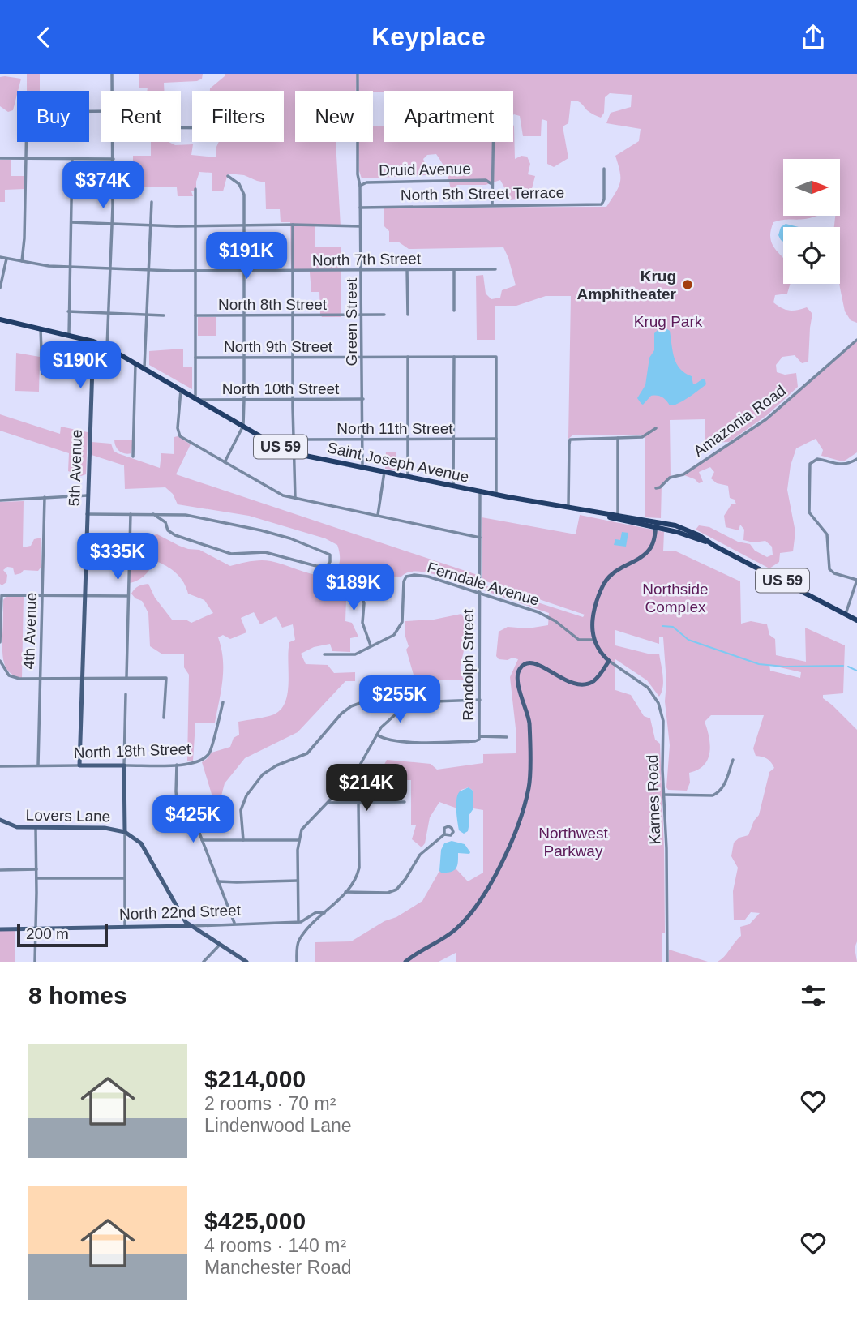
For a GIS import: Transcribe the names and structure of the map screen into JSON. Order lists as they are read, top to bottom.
{
  "streets": {
    "main road": ["US 59", "Saint Joseph Avenue"],
    "street": [
      "Druid Avenue",
      "North 5th Street Terrace",
      "North 7th Street",
      "North 8th Street",
      "Green Street",
      "North 9th Street",
      "North 10th Street",
      "Amazonia Road",
      "North 11th Street",
      "5th Avenue",
      "Ferndale Avenue",
      "4th Avenue",
      "Randolph Street",
      "North 18th Street",
      "Karnes Road",
      "Lovers Lane",
      "North 22nd Street"
    ]
  },
  "crossings": [
    ["Druid Avenue", "Green Street"],
    ["North 5th Street Terrace", "Green Street"],
    ["North 7th Street", "Green Street"],
    ["North 8th Street", "Green Street"],
    ["Green Street", "North 9th Street"],
    ["Green Street", "North 10th Street"],
    ["Green Street", "North 11th Street"],
    ["Green Street", "Saint Joseph Avenue"],
    ["North 9th Street", "North 11th Street"],
    ["North 10th Street", "Saint Joseph Avenue"],
    ["Saint Joseph Avenue", "5th Avenue"],
    ["Saint Joseph Avenue", "Randolph Street"],
    ["5th Avenue", "North 18th Street"],
    ["Ferndale Avenue", "Randolph Street"],
    ["4th Avenue", "North 18th Street"],
    ["Lovers Lane", "North 22nd Street"]
  ],
  "parks": ["Krug Park", "Northside Complex", "Northwest Parkway"],
  "places": ["Krug Amphitheater"],
  "scale_bar": "200 m",
  "north": "right",
  "page": {
    "header": "Keyplace",
    "chip": [
      "Buy",
      "Rent",
      "Filters",
      "New",
      "Apartment"
    ],
    "price": [
      "$374K",
      "$191K",
      "$190K",
      "$335K",
      "$189K",
      "$255K",
      "$214K",
      "$425K"
    ],
    "scale": "200 m",
    "heading": "8 homes",
    "list": [
      {
        "name": "$214,000",
        "note": "2 rooms · 70 m² · Lindenwood Lane"
      },
      {
        "name": "$425,000",
        "note": "4 rooms · 140 m² · Manchester Road"
      }
    ]
  }
}
